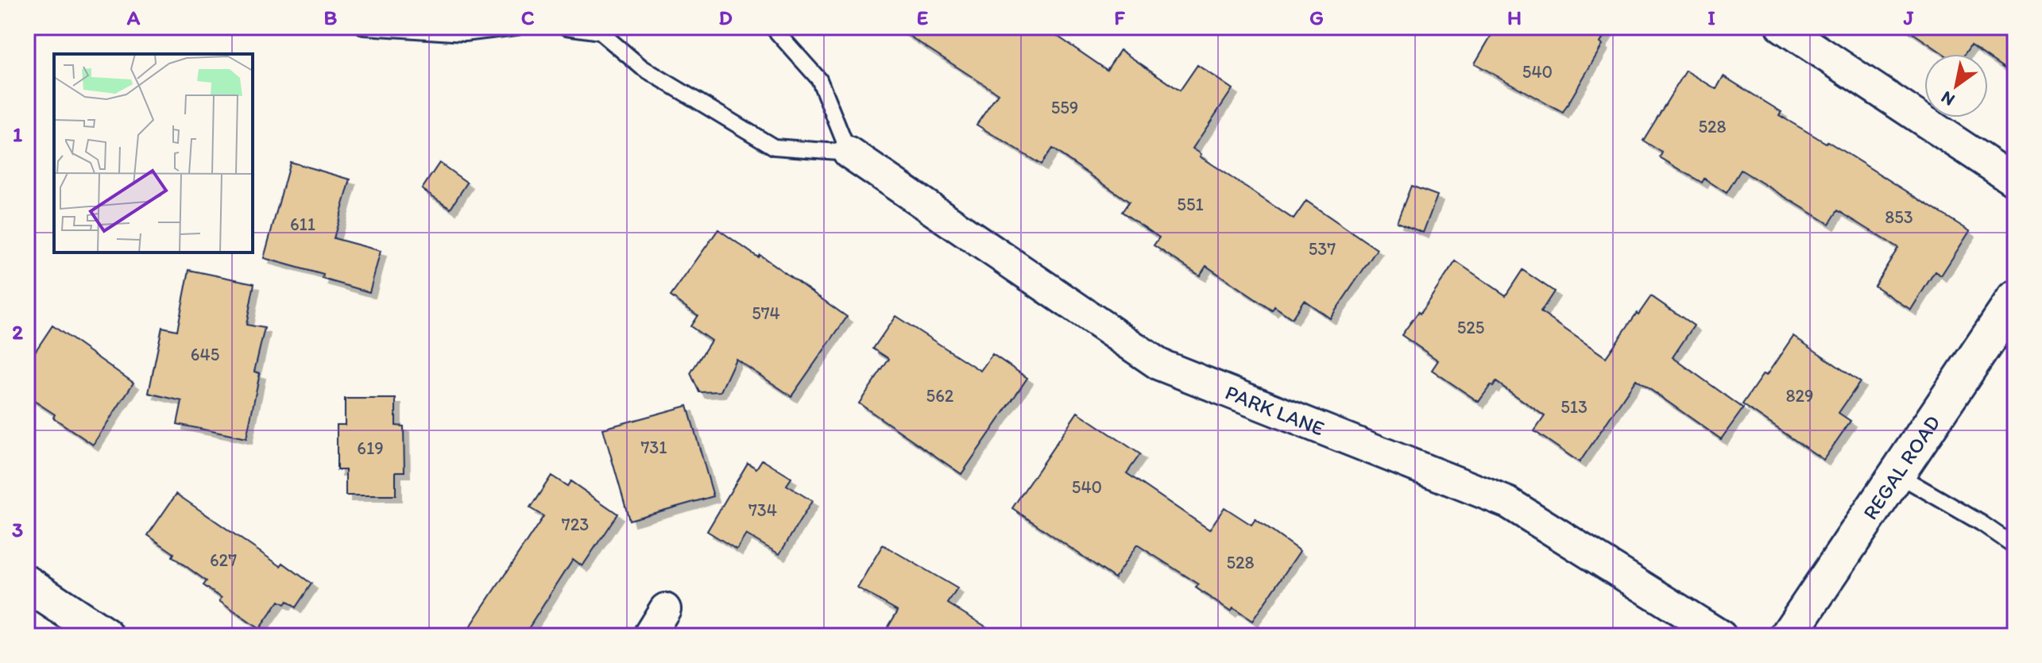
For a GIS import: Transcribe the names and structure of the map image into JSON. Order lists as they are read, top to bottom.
{
  "streets": {
    "street": ["PARK LANE", "REGAL ROAD"]
  },
  "house_numbers": [
    "540",
    "559",
    "528",
    "551",
    "853",
    "611",
    "537",
    "574",
    "525",
    "645",
    "562",
    "829",
    "513",
    "731",
    "619",
    "540",
    "734",
    "723",
    "627",
    "528"
  ],
  "north": "bottom left",
  "grid": {
    "columns": [
      "A",
      "B",
      "C",
      "D",
      "E",
      "F",
      "G",
      "H",
      "I",
      "J"
    ],
    "rows": ["1", "2", "3"]
  }
}
